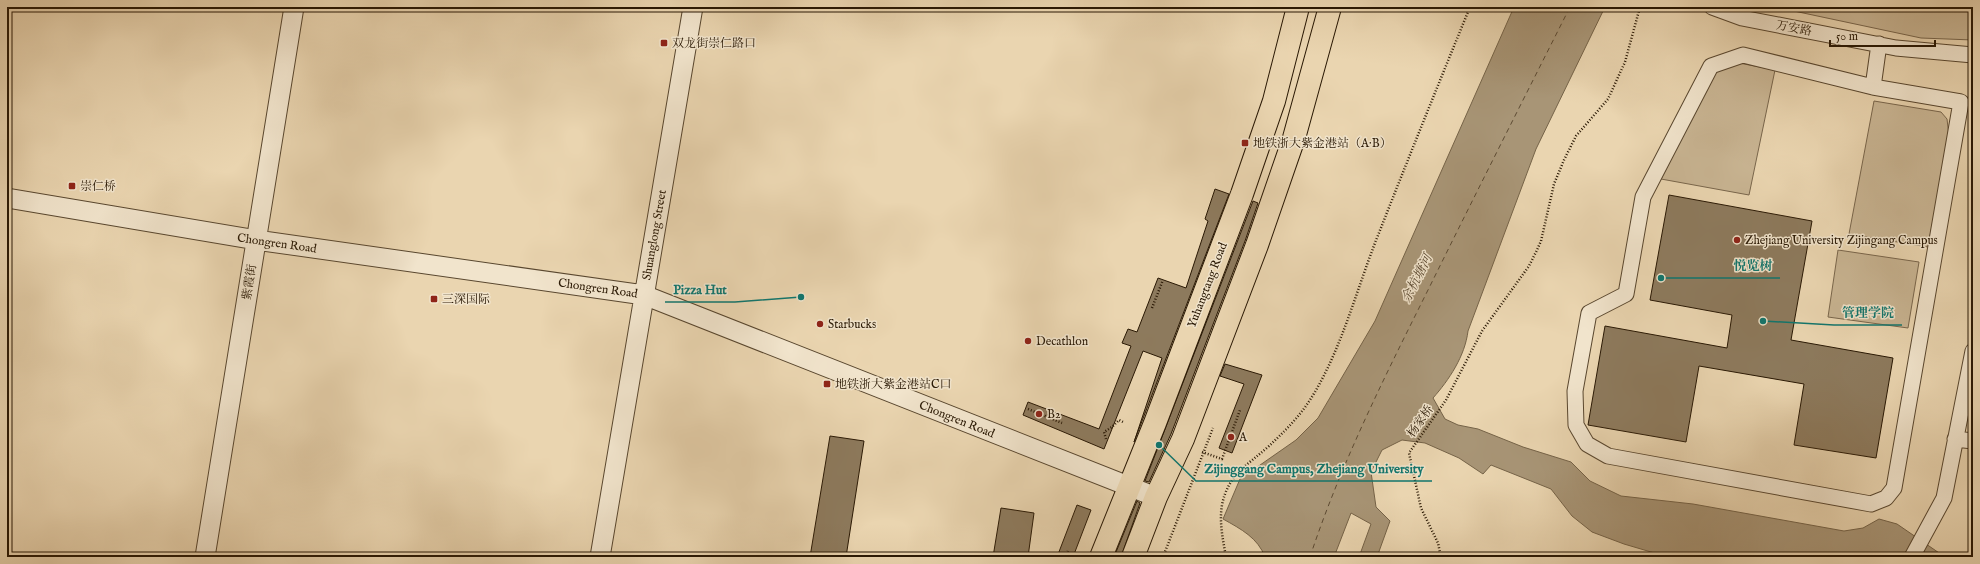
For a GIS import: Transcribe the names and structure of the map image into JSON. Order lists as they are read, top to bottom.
{
  "streets": {
    "main road": ["Yuhangtang Road"],
    "street": [
      "万安路",
      "Shuanglong Street",
      "Chongren Road",
      "紫霞街"
    ],
    "path": ["杨家桥"]
  },
  "crossings": [
    ["Shuanglong Street", "Chongren Road"],
    ["Chongren Road", "紫霞街"],
    ["Chongren Road", "Yuhangtang Road"]
  ],
  "water": ["余杭塘河"],
  "places": {
    "transit": [
      "双龙街崇仁路口",
      "地铁浙大紫金港站（A·B）",
      "崇仁桥",
      "三深国际",
      "地铁浙大紫金港站C口"
    ],
    "other": [
      "Zhejiang University Zijingang Campus",
      "悦览树",
      "Pizza Hut",
      "管理学院",
      "Starbucks",
      "Decathlon",
      "B2",
      "A",
      "Zijinggang Campus, Zhejiang University"
    ]
  },
  "scale_bar": "50 m"
}
